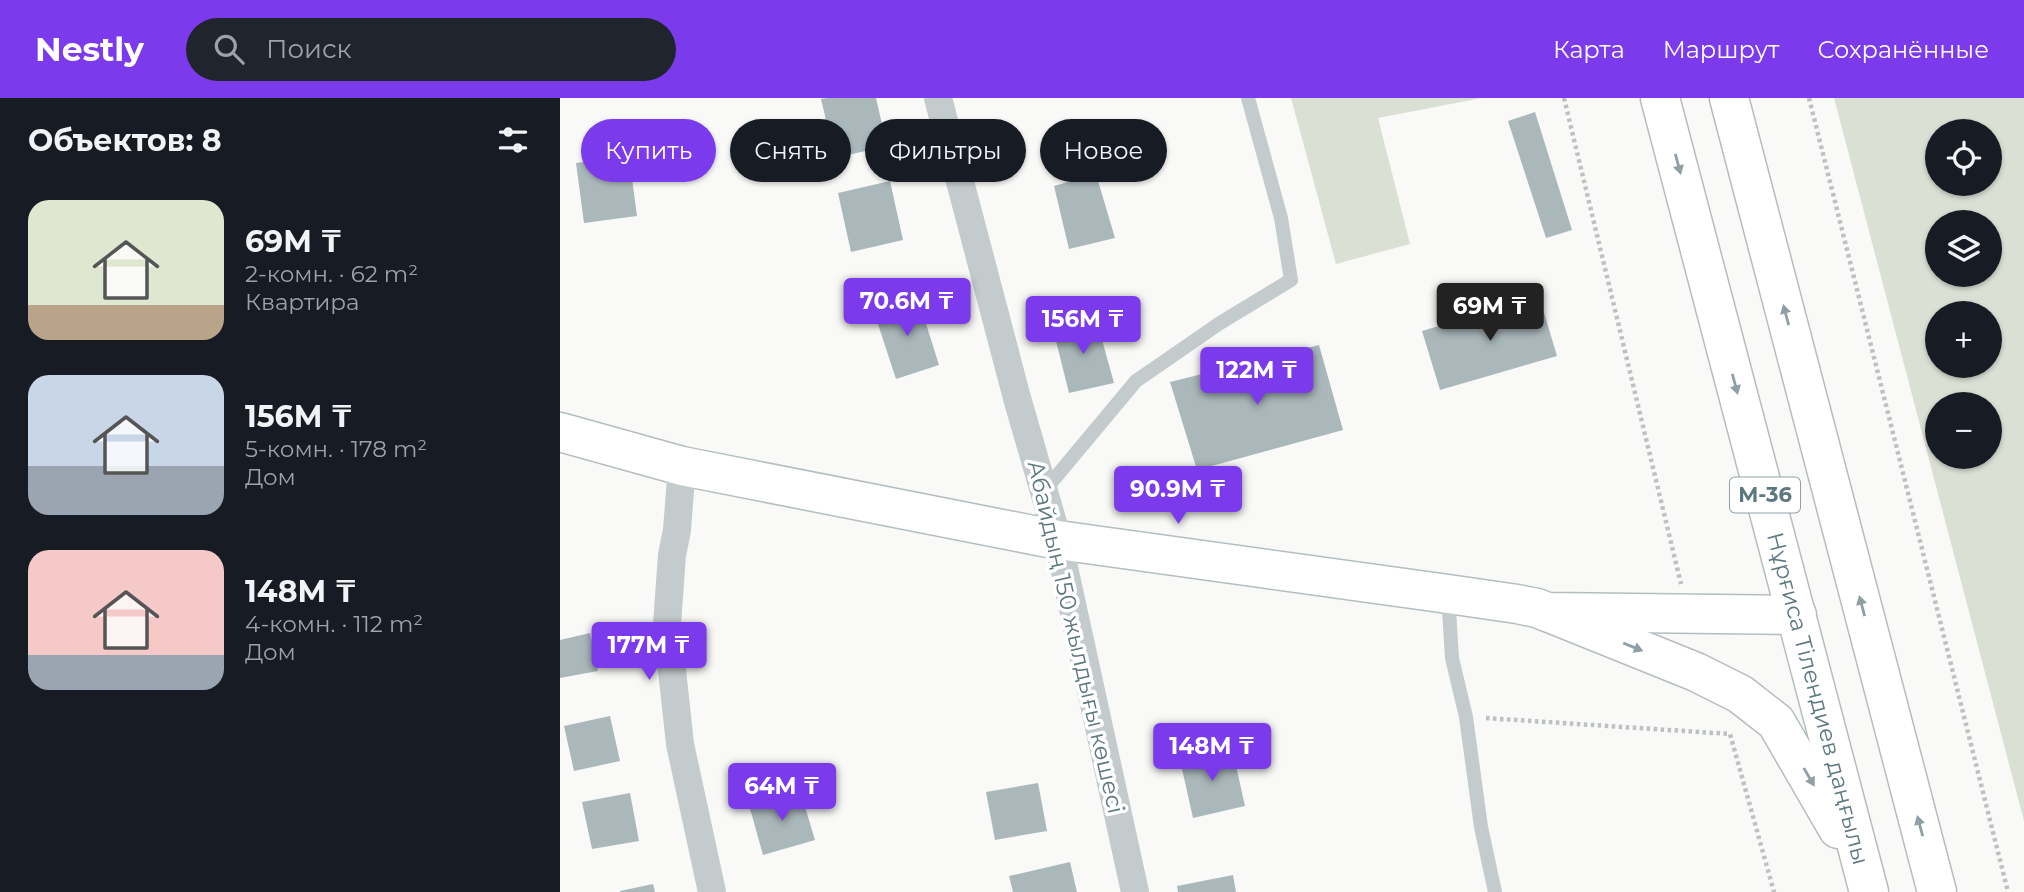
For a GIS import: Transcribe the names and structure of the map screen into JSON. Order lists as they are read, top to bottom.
{
  "streets": {
    "main road": ["M-36", "Нұрғиса Тілендиев даңғылы"],
    "street": ["Абайдың 150 жылдығы көшесі"]
  },
  "page": {
    "header": "Nestly",
    "search": "Поиск",
    "nav": ["Карта", "Маршрут", "Сохранённые"],
    "heading": "Объектов: 8",
    "map_buttons": ["+", "−"],
    "chip": [
      "Купить",
      "Снять",
      "Фильтры",
      "Новое"
    ],
    "list": [
      {
        "name": "69M ₸",
        "note": "2-комн. · 62 m² · Квартира"
      },
      {
        "name": "156M ₸",
        "note": "5-комн. · 178 m² · Дом"
      },
      {
        "name": "148M ₸",
        "note": "4-комн. · 112 m² · Дом"
      }
    ],
    "price": [
      "70.6M ₸",
      "69M ₸",
      "156M ₸",
      "122M ₸",
      "90.9M ₸",
      "177M ₸",
      "148M ₸",
      "64M ₸"
    ]
  }
}
